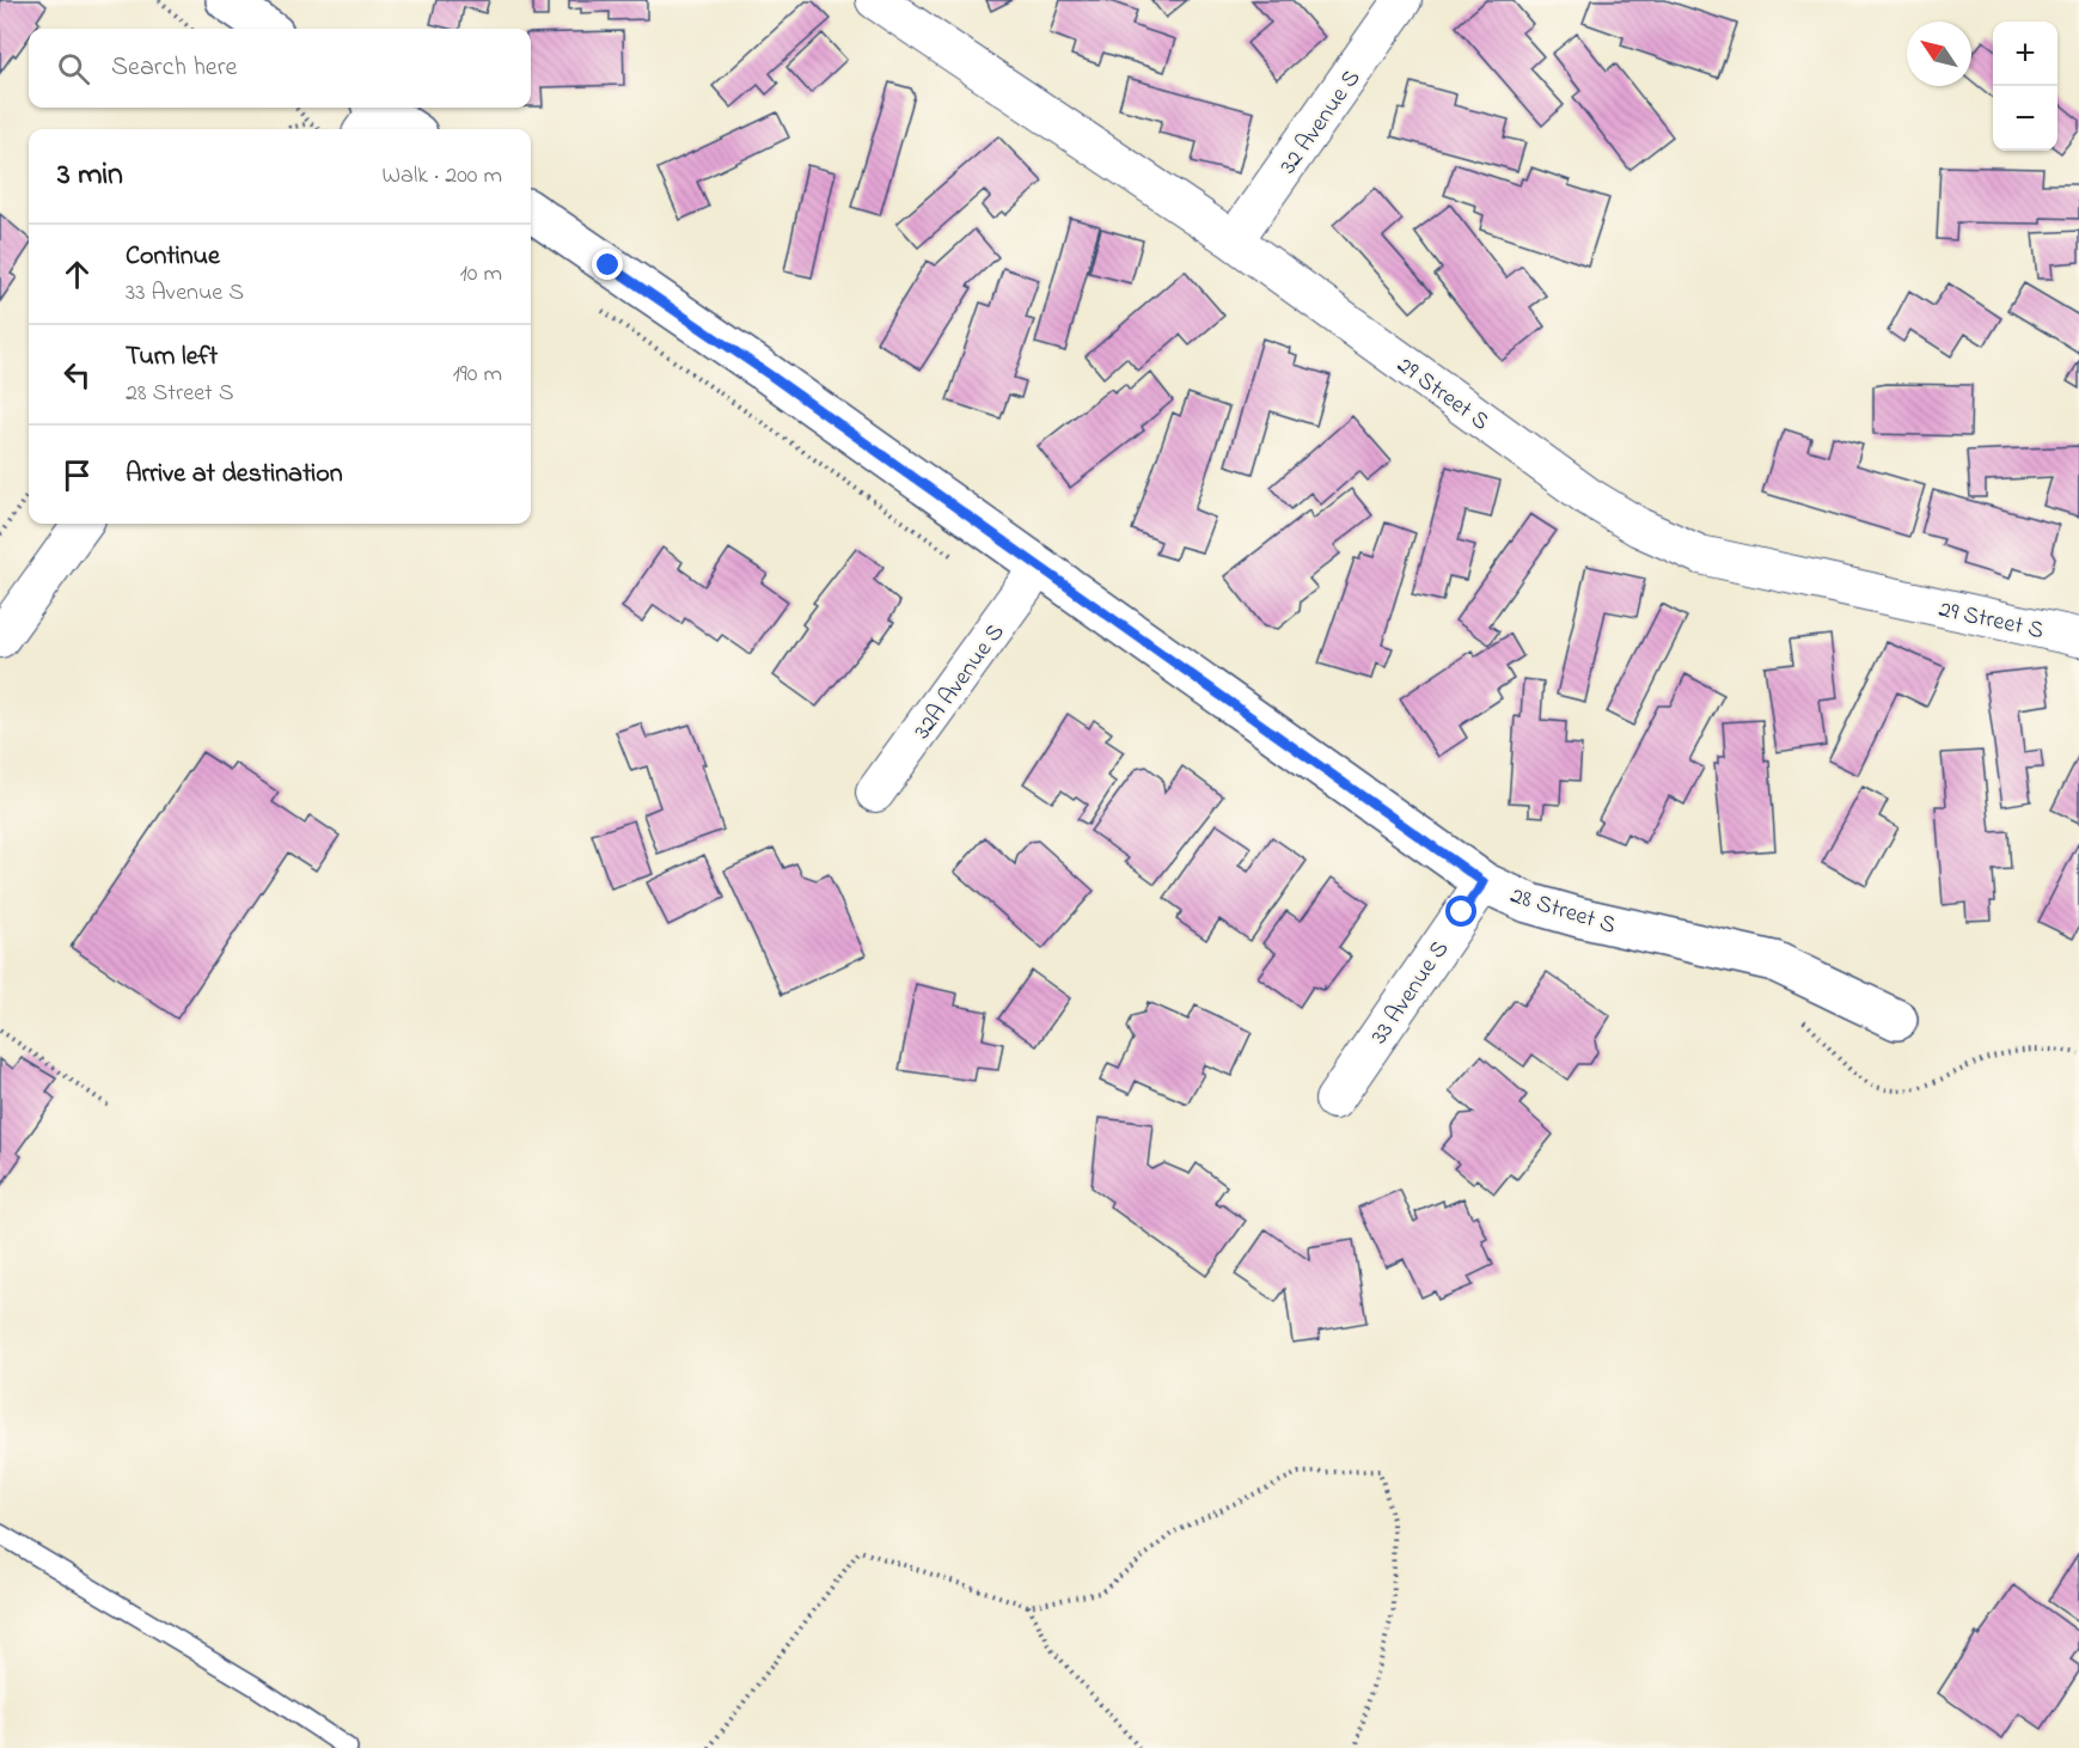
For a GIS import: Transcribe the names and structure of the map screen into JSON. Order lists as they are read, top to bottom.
{
  "streets": {
    "street": [
      "32 Avenue S",
      "29 Street S",
      "32A Avenue S",
      "28 Street S",
      "33 Avenue S"
    ]
  },
  "crossings": [
    ["32 Avenue S", "29 Street S"],
    ["32A Avenue S", "28 Street S"],
    ["28 Street S", "33 Avenue S"]
  ],
  "north": "top left",
  "page": {
    "map_buttons": ["+", "−"],
    "search": "Search here",
    "heading": ["3 min", "Walk · 200 m"],
    "list": [
      ["Continue", "33 Avenue S", "10 m"],
      ["Turn left", "28 Street S", "190 m"],
      "Arrive at destination"
    ]
  }
}
